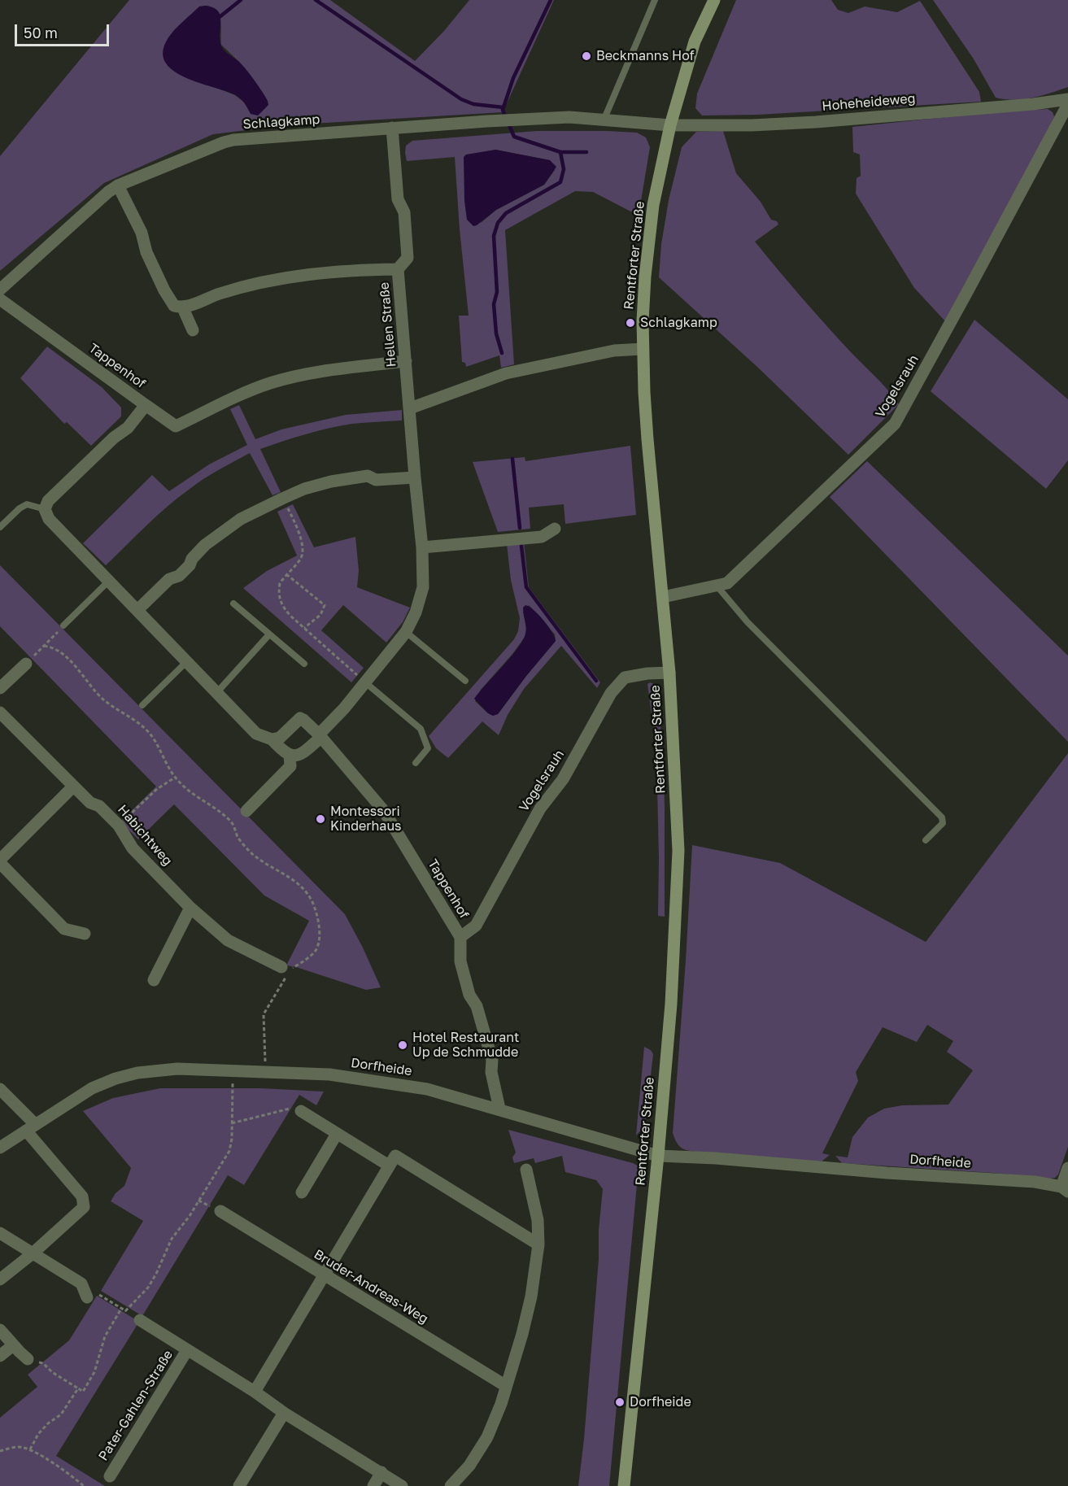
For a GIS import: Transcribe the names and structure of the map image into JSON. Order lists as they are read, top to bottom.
{
  "streets": {
    "main road": ["Rentforter Straße"],
    "street": [
      "Hoheheideweg",
      "Schlagkamp",
      "Hellen Straße",
      "Tappenhof",
      "Vogelsrauh",
      "Habichtweg",
      "Dorfheide",
      "Bruder-Andreas-Weg",
      "Pater-Gahlen-Straße"
    ]
  },
  "crossings": [
    ["Hoheheideweg", "Schlagkamp"],
    ["Hoheheideweg", "Rentforter Straße"],
    ["Schlagkamp", "Rentforter Straße"],
    ["Schlagkamp", "Hellen Straße"],
    ["Rentforter Straße", "Vogelsrauh"],
    ["Rentforter Straße", "Dorfheide"],
    ["Hellen Straße", "Tappenhof"],
    ["Tappenhof", "Vogelsrauh"],
    ["Tappenhof", "Dorfheide"]
  ],
  "places": [
    "Beckmanns Hof",
    "Schlagkamp",
    "Montessori Kinderhaus",
    "Hotel Restaurant Up de Schmudde",
    "Dorfheide"
  ],
  "scale_bar": "50 m"
}
